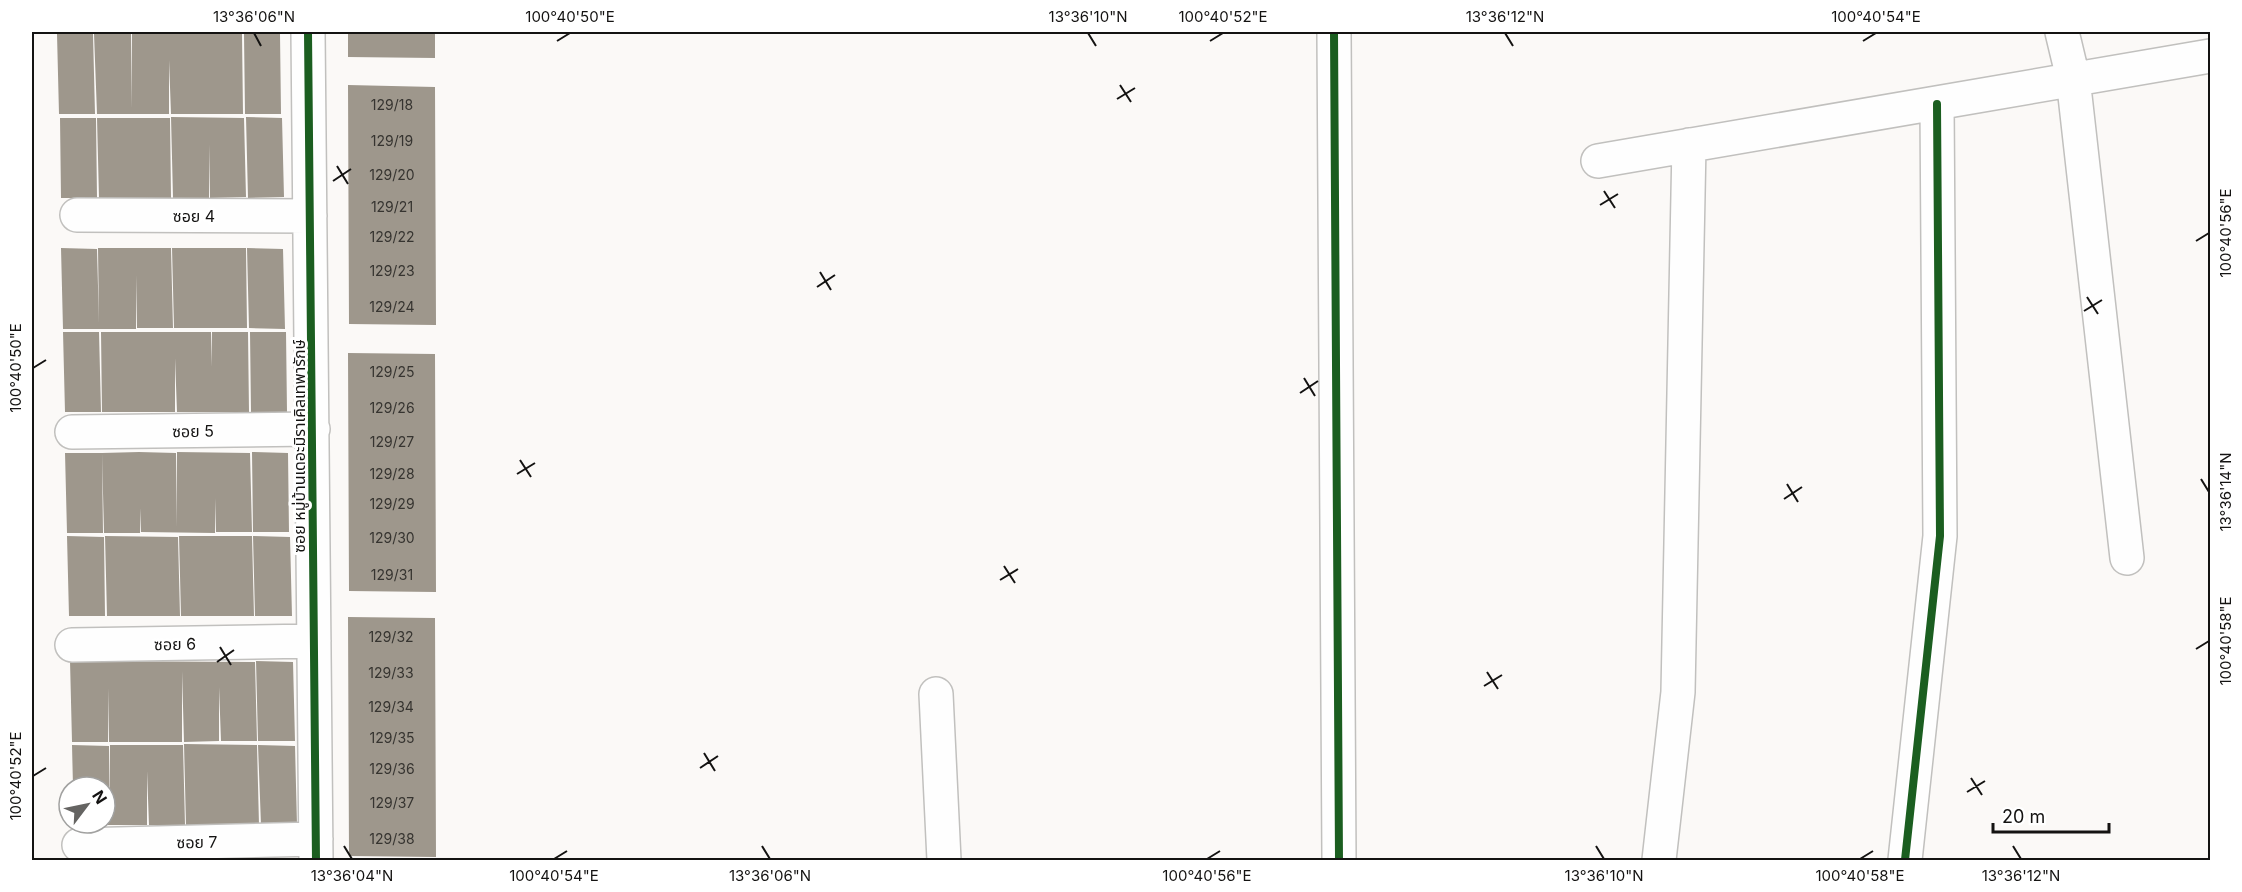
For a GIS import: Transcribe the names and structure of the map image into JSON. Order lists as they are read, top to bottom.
{
  "streets": {
    "street": [
      "ซอย 4",
      "ซอย 5",
      "ซอย หมู่บ้านเดอะมิราเคิลเทพารักษ์",
      "ซอย 6",
      "ซอย 7"
    ]
  },
  "crossings": [
    ["ซอย 4", "ซอย หมู่บ้านเดอะมิราเคิลเทพารักษ์"],
    ["ซอย 5", "ซอย หมู่บ้านเดอะมิราเคิลเทพารักษ์"],
    ["ซอย หมู่บ้านเดอะมิราเคิลเทพารักษ์", "ซอย 6"],
    ["ซอย หมู่บ้านเดอะมิราเคิลเทพารักษ์", "ซอย 7"]
  ],
  "house_numbers": [
    "129/18",
    "129/19",
    "129/20",
    "129/21",
    "129/22",
    "129/23",
    "129/24",
    "129/25",
    "129/26",
    "129/27",
    "129/28",
    "129/29",
    "129/30",
    "129/31",
    "129/32",
    "129/33",
    "129/34",
    "129/35",
    "129/36",
    "129/37",
    "129/38"
  ],
  "scale_bar": "20 m",
  "north": "top right",
  "coordinates": [
    "13°36'06\"N",
    "100°40'50\"E",
    "13°36'10\"N",
    "100°40'52\"E",
    "13°36'12\"N",
    "100°40'54\"E",
    "100°40'56\"E",
    "13°36'14\"N",
    "100°40'58\"E",
    "13°36'04\"N"
  ]
}
